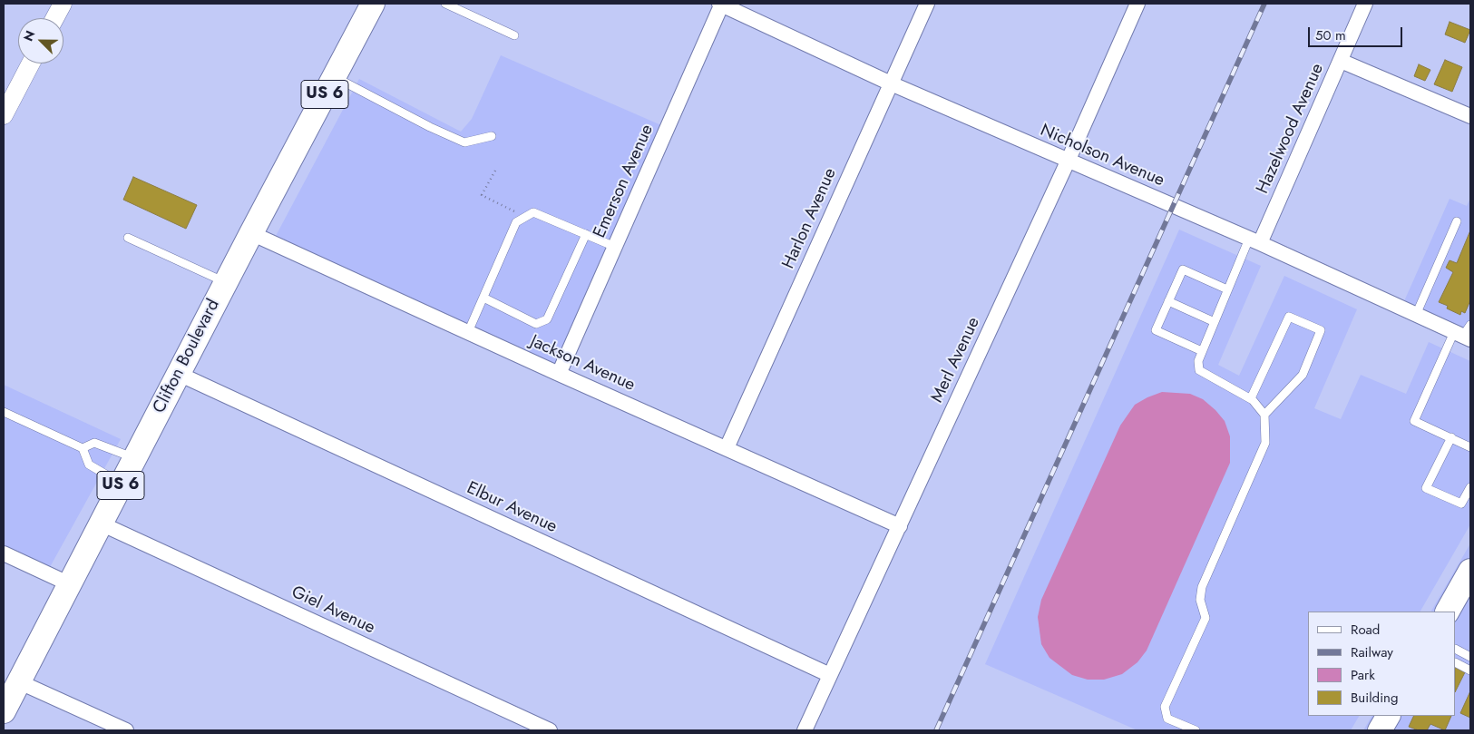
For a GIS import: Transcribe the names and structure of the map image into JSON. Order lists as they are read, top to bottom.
{
  "streets": {
    "main road": ["US 6", "Clifton Boulevard"],
    "street": [
      "Hazelwood Avenue",
      "Nicholson Avenue",
      "Emerson Avenue",
      "Harlon Avenue",
      "Merl Avenue",
      "Jackson Avenue",
      "Elbur Avenue",
      "Giel Avenue"
    ]
  },
  "crossings": [
    ["Hazelwood Avenue", "Nicholson Avenue"],
    ["Nicholson Avenue", "Emerson Avenue"],
    ["Nicholson Avenue", "Harlon Avenue"],
    ["Nicholson Avenue", "Merl Avenue"],
    ["Emerson Avenue", "Jackson Avenue"],
    ["Harlon Avenue", "Jackson Avenue"],
    ["Clifton Boulevard", "Jackson Avenue"],
    ["Clifton Boulevard", "Elbur Avenue"],
    ["Clifton Boulevard", "Giel Avenue"],
    ["Merl Avenue", "Jackson Avenue"],
    ["Merl Avenue", "Elbur Avenue"]
  ],
  "legend": [
    "Road",
    "Railway",
    "Park",
    "Building"
  ],
  "scale_bar": "50 m",
  "north": "top left"
}
